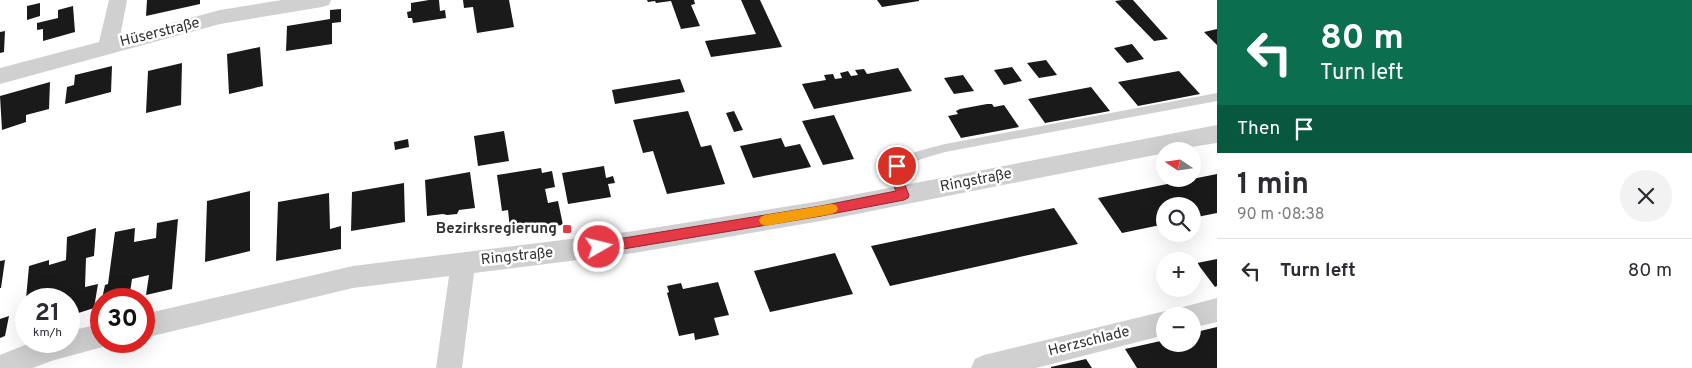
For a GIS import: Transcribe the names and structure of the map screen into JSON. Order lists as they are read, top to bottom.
{
  "streets": {
    "street": ["Hüserstraße", "Ringstraße", "Herzschlade"]
  },
  "places": {
    "transit": ["Bezirksregierung"]
  },
  "north": "left",
  "page": {
    "turn": ["80 m", "Turn left"],
    "then": "Then",
    "map_buttons": ["+", "−"],
    "heading": ["1 min", "90 m · 08:38"],
    "list": [
      {
        "name": "Turn left",
        "value": "80 m"
      }
    ],
    "speed": "21 km/h",
    "limit": "30"
  }
}
